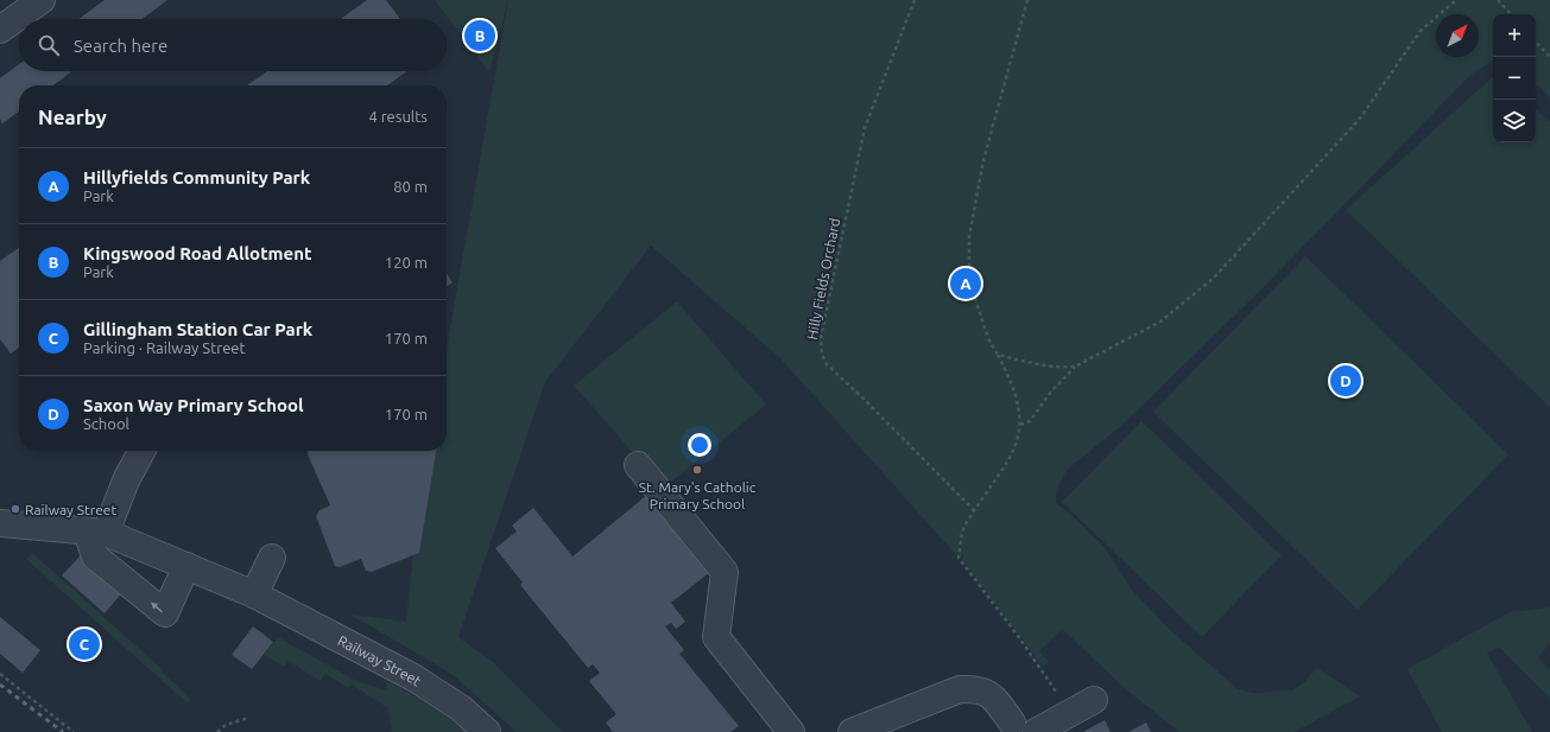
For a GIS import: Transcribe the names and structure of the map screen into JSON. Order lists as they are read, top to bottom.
{
  "streets": {
    "street": ["Railway Street"],
    "path": ["Hilly Fields Orchard"]
  },
  "places": ["St. Mary's Catholic Primary School", "Railway Street"],
  "north": "top right",
  "page": {
    "map_buttons": ["+", "−"],
    "pins": [
      "B",
      "A",
      "D",
      "C"
    ],
    "search": "Search here",
    "heading": ["Nearby", "4 results"],
    "list": [
      {
        "mark": "A",
        "name": "Hillyfields Community Park",
        "note": "Park",
        "value": "80 m"
      },
      {
        "mark": "B",
        "name": "Kingswood Road Allotment",
        "note": "Park",
        "value": "120 m"
      },
      {
        "mark": "C",
        "name": "Gillingham Station Car Park",
        "note": "Parking · Railway Street",
        "value": "170 m"
      },
      {
        "mark": "D",
        "name": "Saxon Way Primary School",
        "note": "School",
        "value": "170 m"
      }
    ]
  }
}
